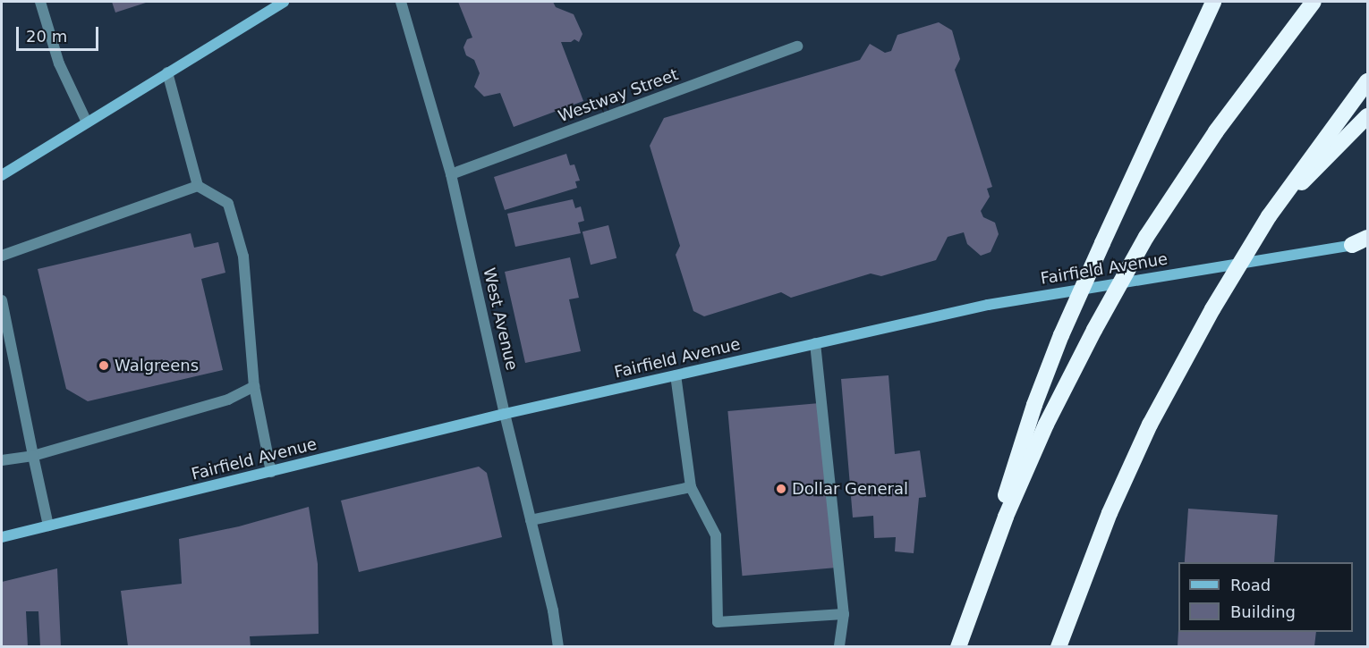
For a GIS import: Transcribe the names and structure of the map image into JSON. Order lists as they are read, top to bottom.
{
  "streets": {
    "main road": ["Fairfield Avenue"],
    "street": ["Westway Street", "West Avenue"]
  },
  "crossings": [
    ["Westway Street", "West Avenue"],
    ["Fairfield Avenue", "West Avenue"]
  ],
  "places": ["Walgreens", "Dollar General"],
  "legend": ["Road", "Building"],
  "scale_bar": "20 m"
}
